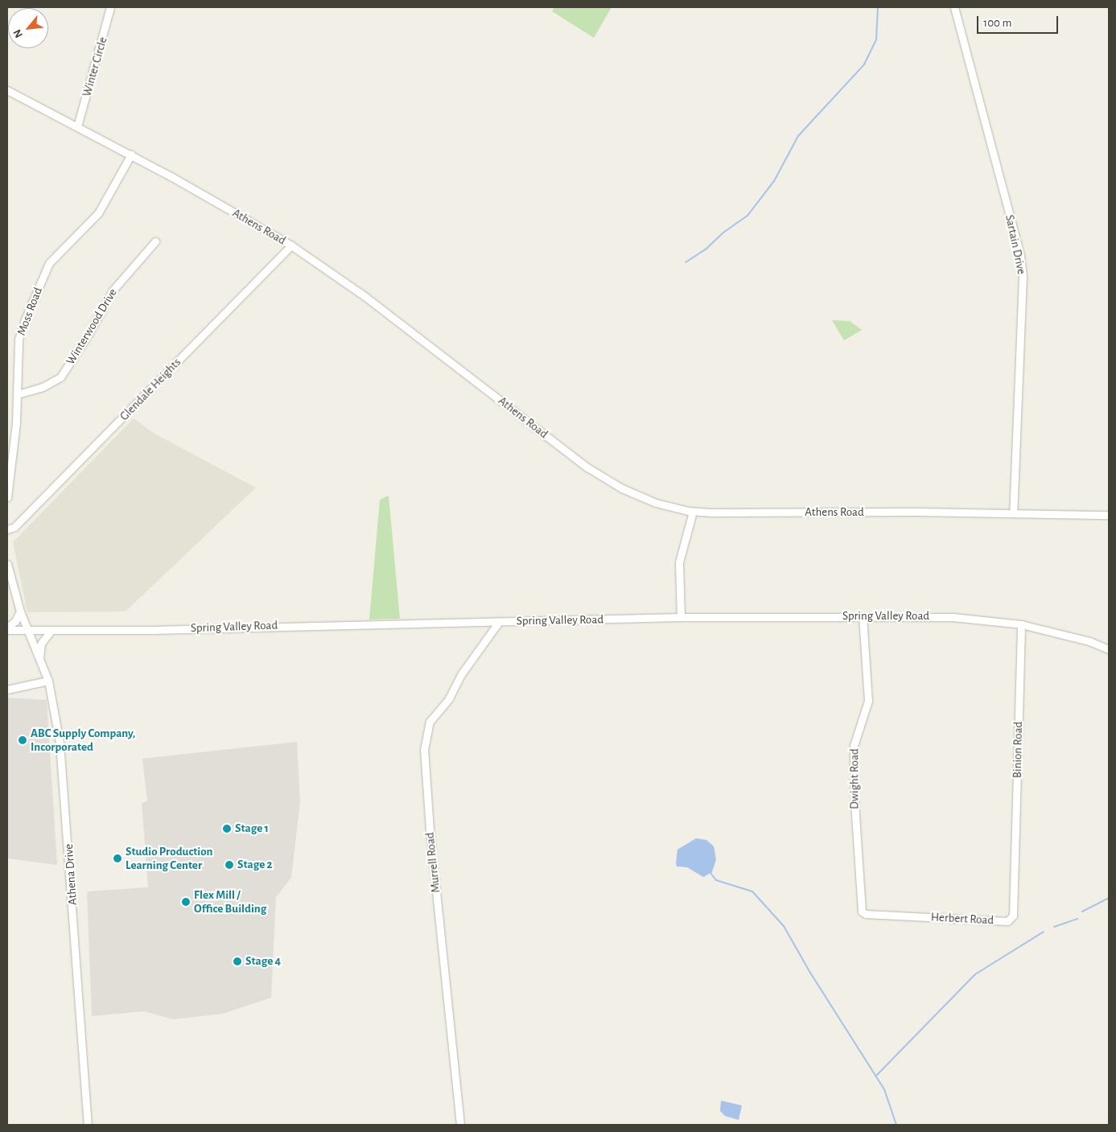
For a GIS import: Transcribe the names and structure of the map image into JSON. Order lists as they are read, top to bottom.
{
  "streets": {
    "street": [
      "Winter Circle",
      "Athens Road",
      "Sartain Drive",
      "Moss Road",
      "Winterwood Drive",
      "Glendale Heights",
      "Spring Valley Road",
      "Binion Road",
      "Dwight Road",
      "Murrell Road",
      "Athena Drive",
      "Herbert Road"
    ]
  },
  "crossings": [
    ["Winter Circle", "Athens Road"],
    ["Athens Road", "Sartain Drive"],
    ["Athens Road", "Moss Road"],
    ["Athens Road", "Glendale Heights"],
    ["Moss Road", "Winterwood Drive"],
    ["Spring Valley Road", "Binion Road"],
    ["Spring Valley Road", "Dwight Road"],
    ["Spring Valley Road", "Murrell Road"],
    ["Spring Valley Road", "Athena Drive"],
    ["Binion Road", "Herbert Road"],
    ["Dwight Road", "Herbert Road"]
  ],
  "places": [
    "ABC Supply Company, Incorporated",
    "Stage 1",
    "Studio Production Learning Center",
    "Stage 2",
    "Flex Mill / Office Building",
    "Stage 4"
  ],
  "scale_bar": "100 m",
  "north": "bottom left"
}
